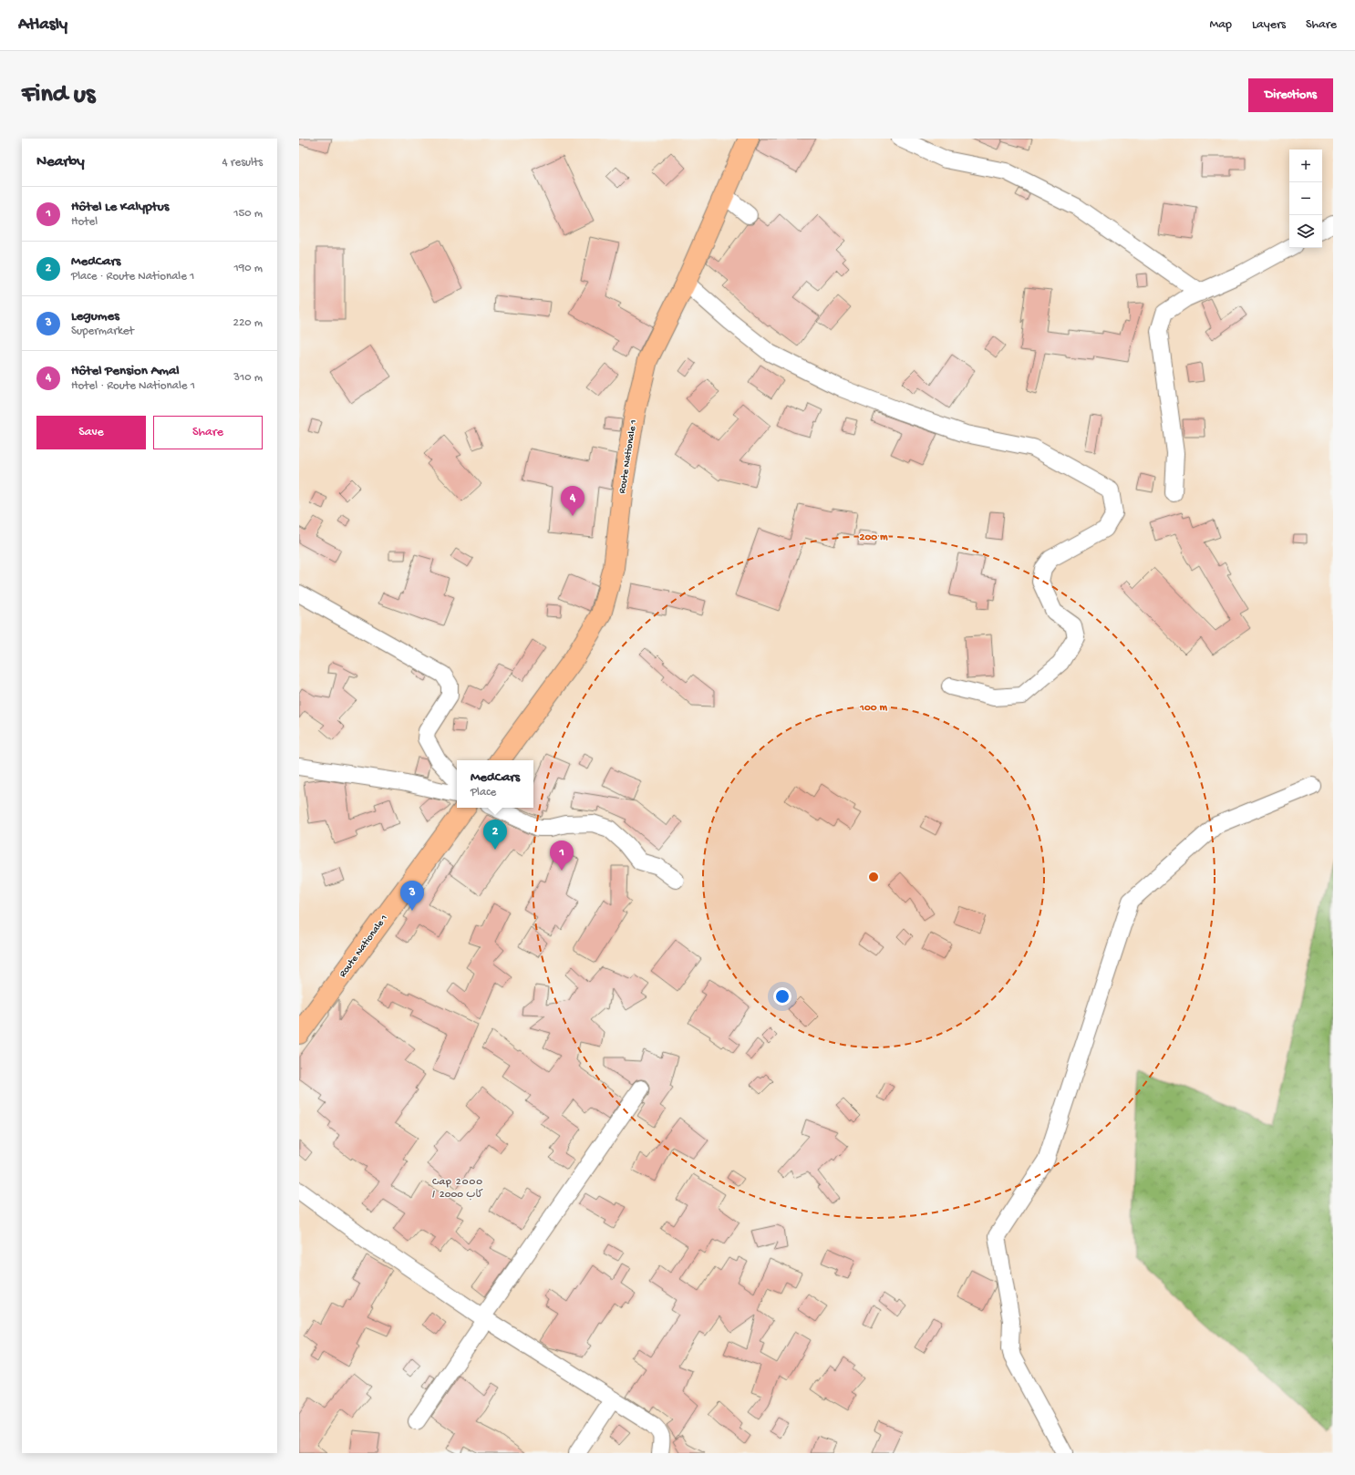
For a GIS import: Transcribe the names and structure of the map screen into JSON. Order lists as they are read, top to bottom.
{
  "streets": {
    "main road": ["Route Nationale 1"]
  },
  "districts": ["Cap 2000 / كاب 2000"],
  "page": {
    "header": "Atlasly",
    "nav": ["Map", "Layers", "Share"],
    "buttons": [
      "Directions",
      ["Save", "Share"]
    ],
    "title": "Find us",
    "heading": ["Nearby", "4 results"],
    "map_buttons": ["+", "−"],
    "list": [
      {
        "mark": "1",
        "name": "Hôtel Le Kalyptus",
        "note": "Hotel",
        "value": "150 m"
      },
      {
        "mark": "2",
        "name": "MedCars",
        "note": "Place · Route Nationale 1",
        "value": "190 m"
      },
      {
        "mark": "3",
        "name": "Legumes",
        "note": "Supermarket",
        "value": "220 m"
      },
      {
        "mark": "4",
        "name": "Hôtel Pension Amal",
        "note": "Hotel · Route Nationale 1",
        "value": "310 m"
      }
    ],
    "pins": [
      "4",
      "2",
      "1",
      "3"
    ],
    "popup": ["MedCars", "Place"]
  },
  "rings": ["200 m", "100 m"]
}
